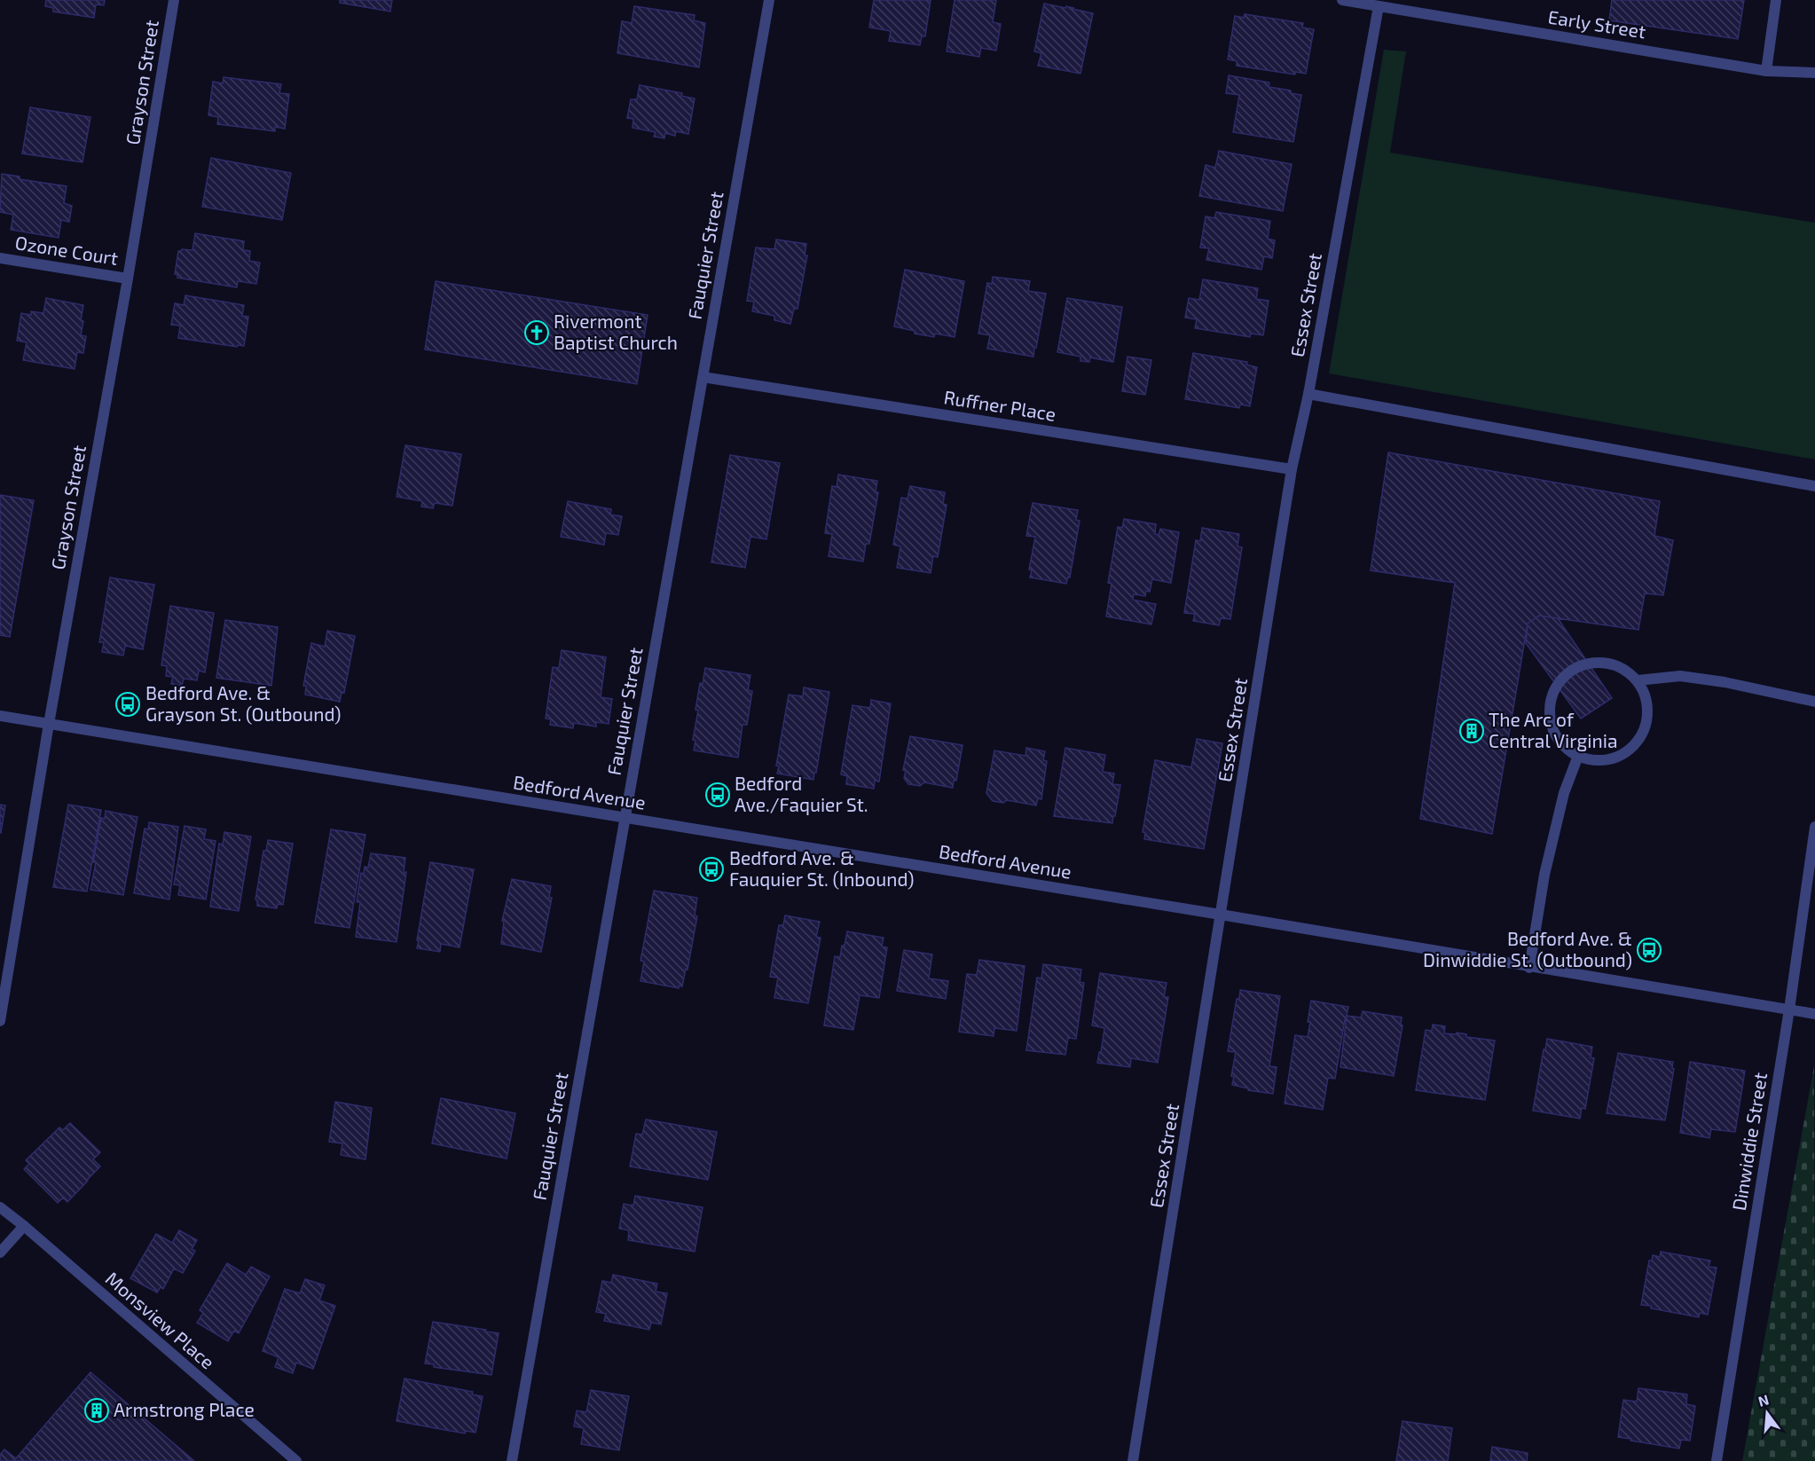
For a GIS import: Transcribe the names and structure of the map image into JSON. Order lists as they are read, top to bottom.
{
  "streets": {
    "street": [
      "Early Street",
      "Grayson Street",
      "Ozone Court",
      "Fauquier Street",
      "Essex Street",
      "Ruffner Place",
      "Bedford Avenue",
      "Dinwiddie Street",
      "Monsview Place"
    ]
  },
  "crossings": [
    ["Early Street", "Essex Street"],
    ["Grayson Street", "Ozone Court"],
    ["Grayson Street", "Bedford Avenue"],
    ["Fauquier Street", "Ruffner Place"],
    ["Fauquier Street", "Bedford Avenue"],
    ["Essex Street", "Ruffner Place"],
    ["Essex Street", "Bedford Avenue"],
    ["Bedford Avenue", "Dinwiddie Street"]
  ],
  "places": {
    "church": ["Rivermont Baptist Church"],
    "bus stop": [
      "Bedford Ave. & Grayson St. (Outbound)",
      "Bedford Ave./Faquier St.",
      "Bedford Ave. & Fauquier St. (Inbound)",
      "Bedford Ave. & Dinwiddie St. (Outbound)"
    ],
    "building": ["The Arc of Central Virginia", "Armstrong Place"]
  },
  "north": "top"
}
